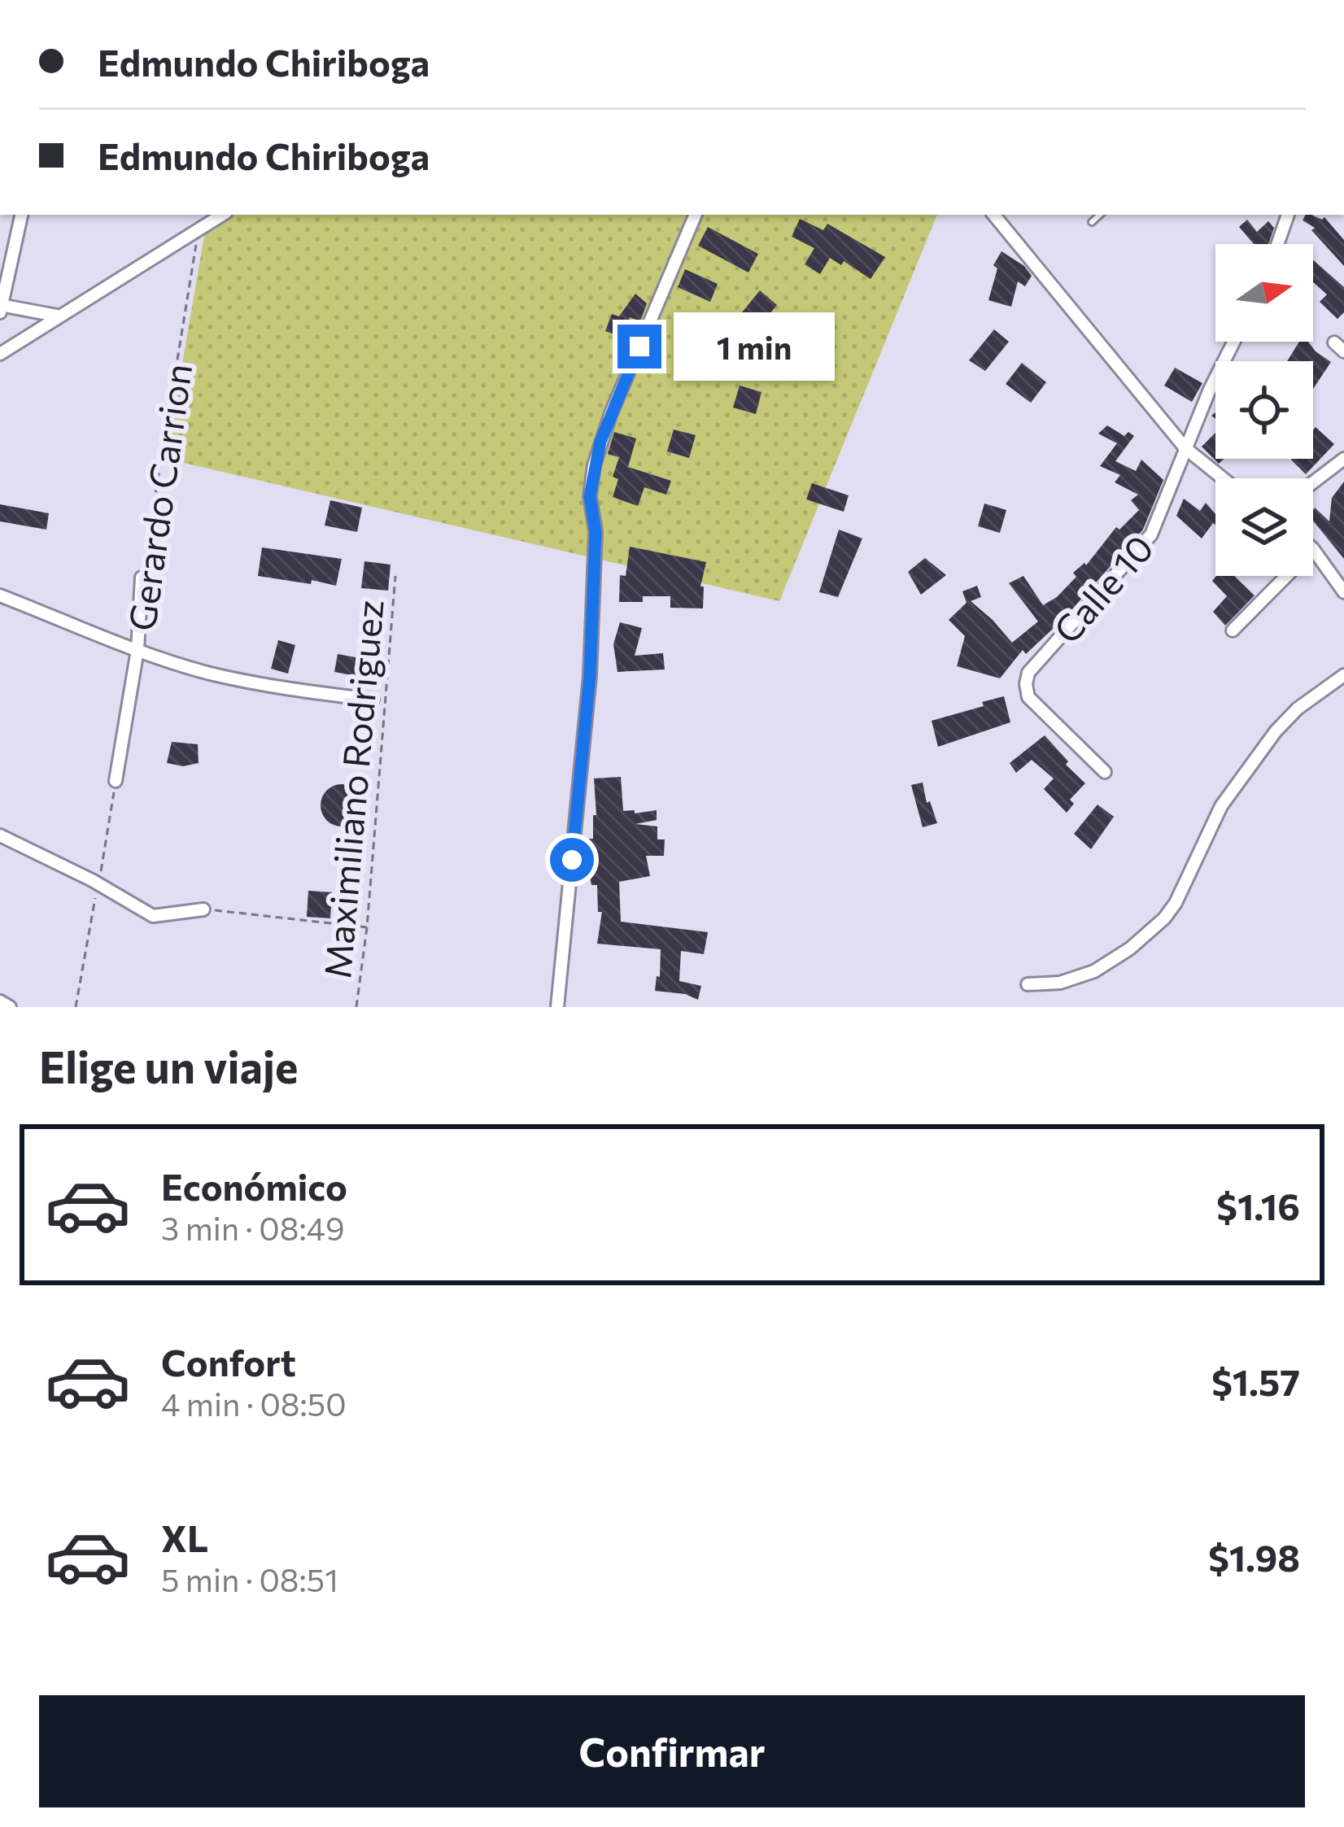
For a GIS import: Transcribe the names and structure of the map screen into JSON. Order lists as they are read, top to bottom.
{
  "streets": {
    "street": ["Gerardo Carrion", "Calle 10"],
    "path": ["Maximiliano Rodriguez"]
  },
  "north": "right",
  "page": {
    "banner": ["Edmundo Chiriboga", "Edmundo Chiriboga"],
    "bubble": "1 min",
    "heading": "Elige un viaje",
    "list": [
      {
        "name": "Económico",
        "note": "3 min · 08:49",
        "value": "$1.16"
      },
      {
        "name": "Confort",
        "note": "4 min · 08:50",
        "value": "$1.57"
      },
      {
        "name": "XL",
        "note": "5 min · 08:51",
        "value": "$1.98"
      }
    ],
    "buttons": "Confirmar"
  }
}
